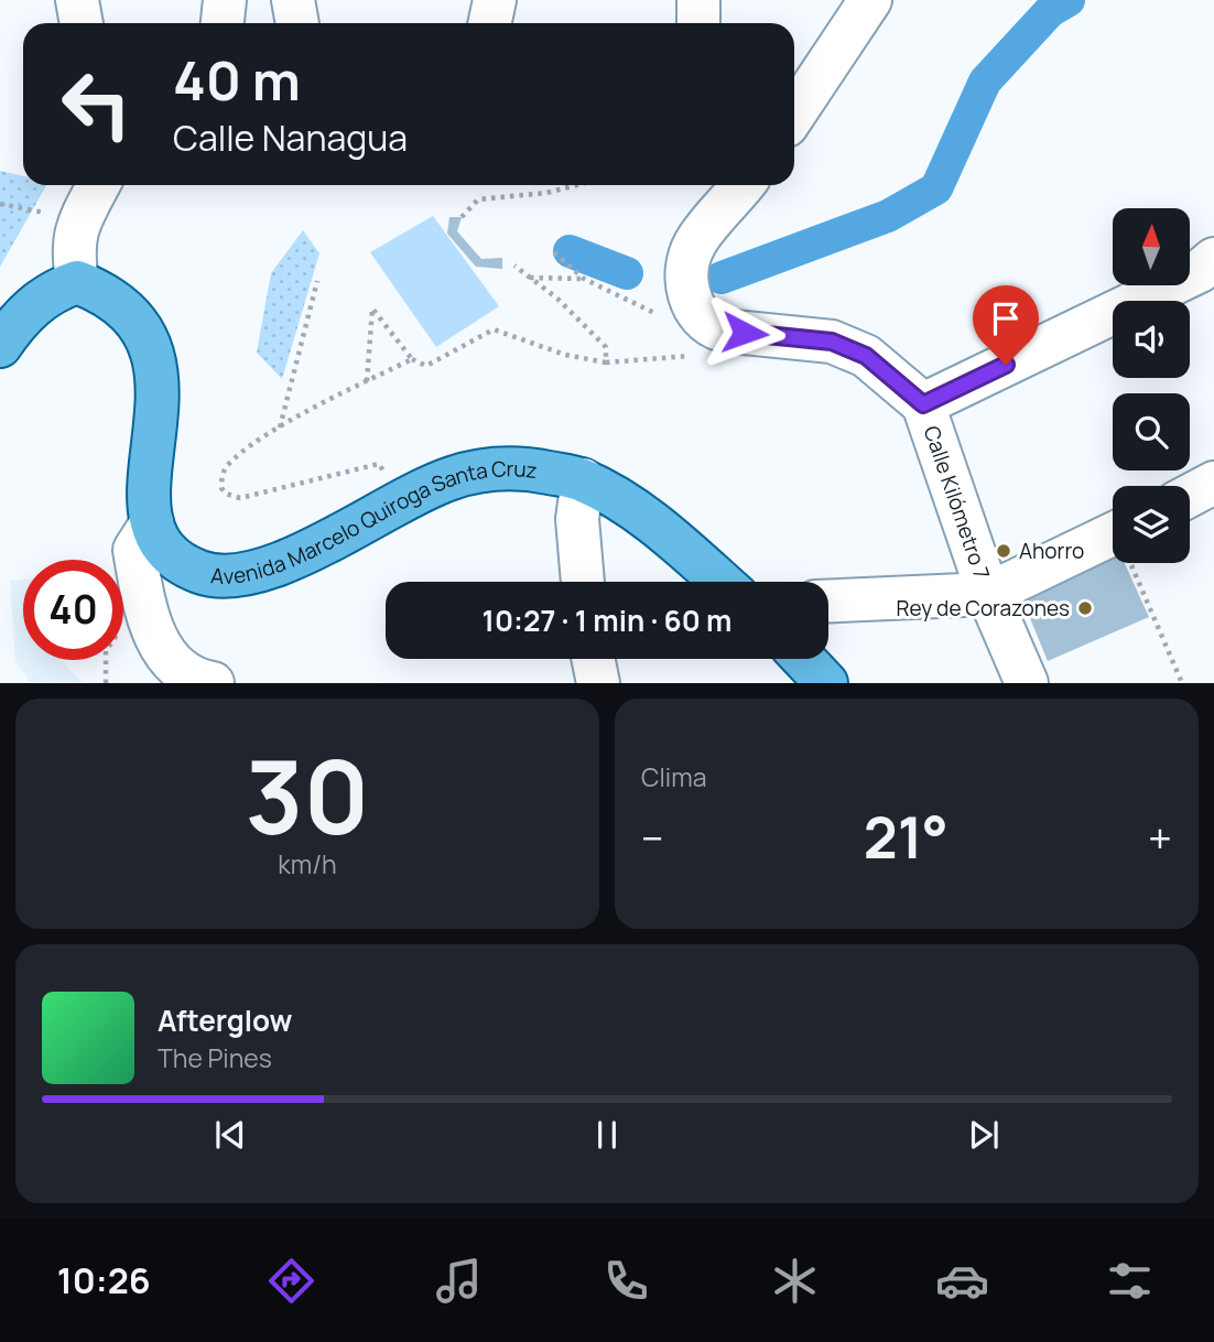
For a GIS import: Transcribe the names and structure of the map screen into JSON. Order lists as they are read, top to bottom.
{
  "streets": {
    "main road": ["Avenida Marcelo Quiroga Santa Cruz"],
    "street": ["Calle Kilómetro 7"]
  },
  "places": ["Ahorro", "Rey de Corazones"],
  "north": "top",
  "page": {
    "turn": ["40 m", "Calle Nanagua"],
    "limit": "40",
    "trip": "10:27 · 1 min · 60 m",
    "tile": [
      ["30", "km/h"],
      "Clima"
    ],
    "heat": ["−", "21°", "+"],
    "song": ["Afterglow", "The Pines"],
    "tabs": "10:26"
  }
}
